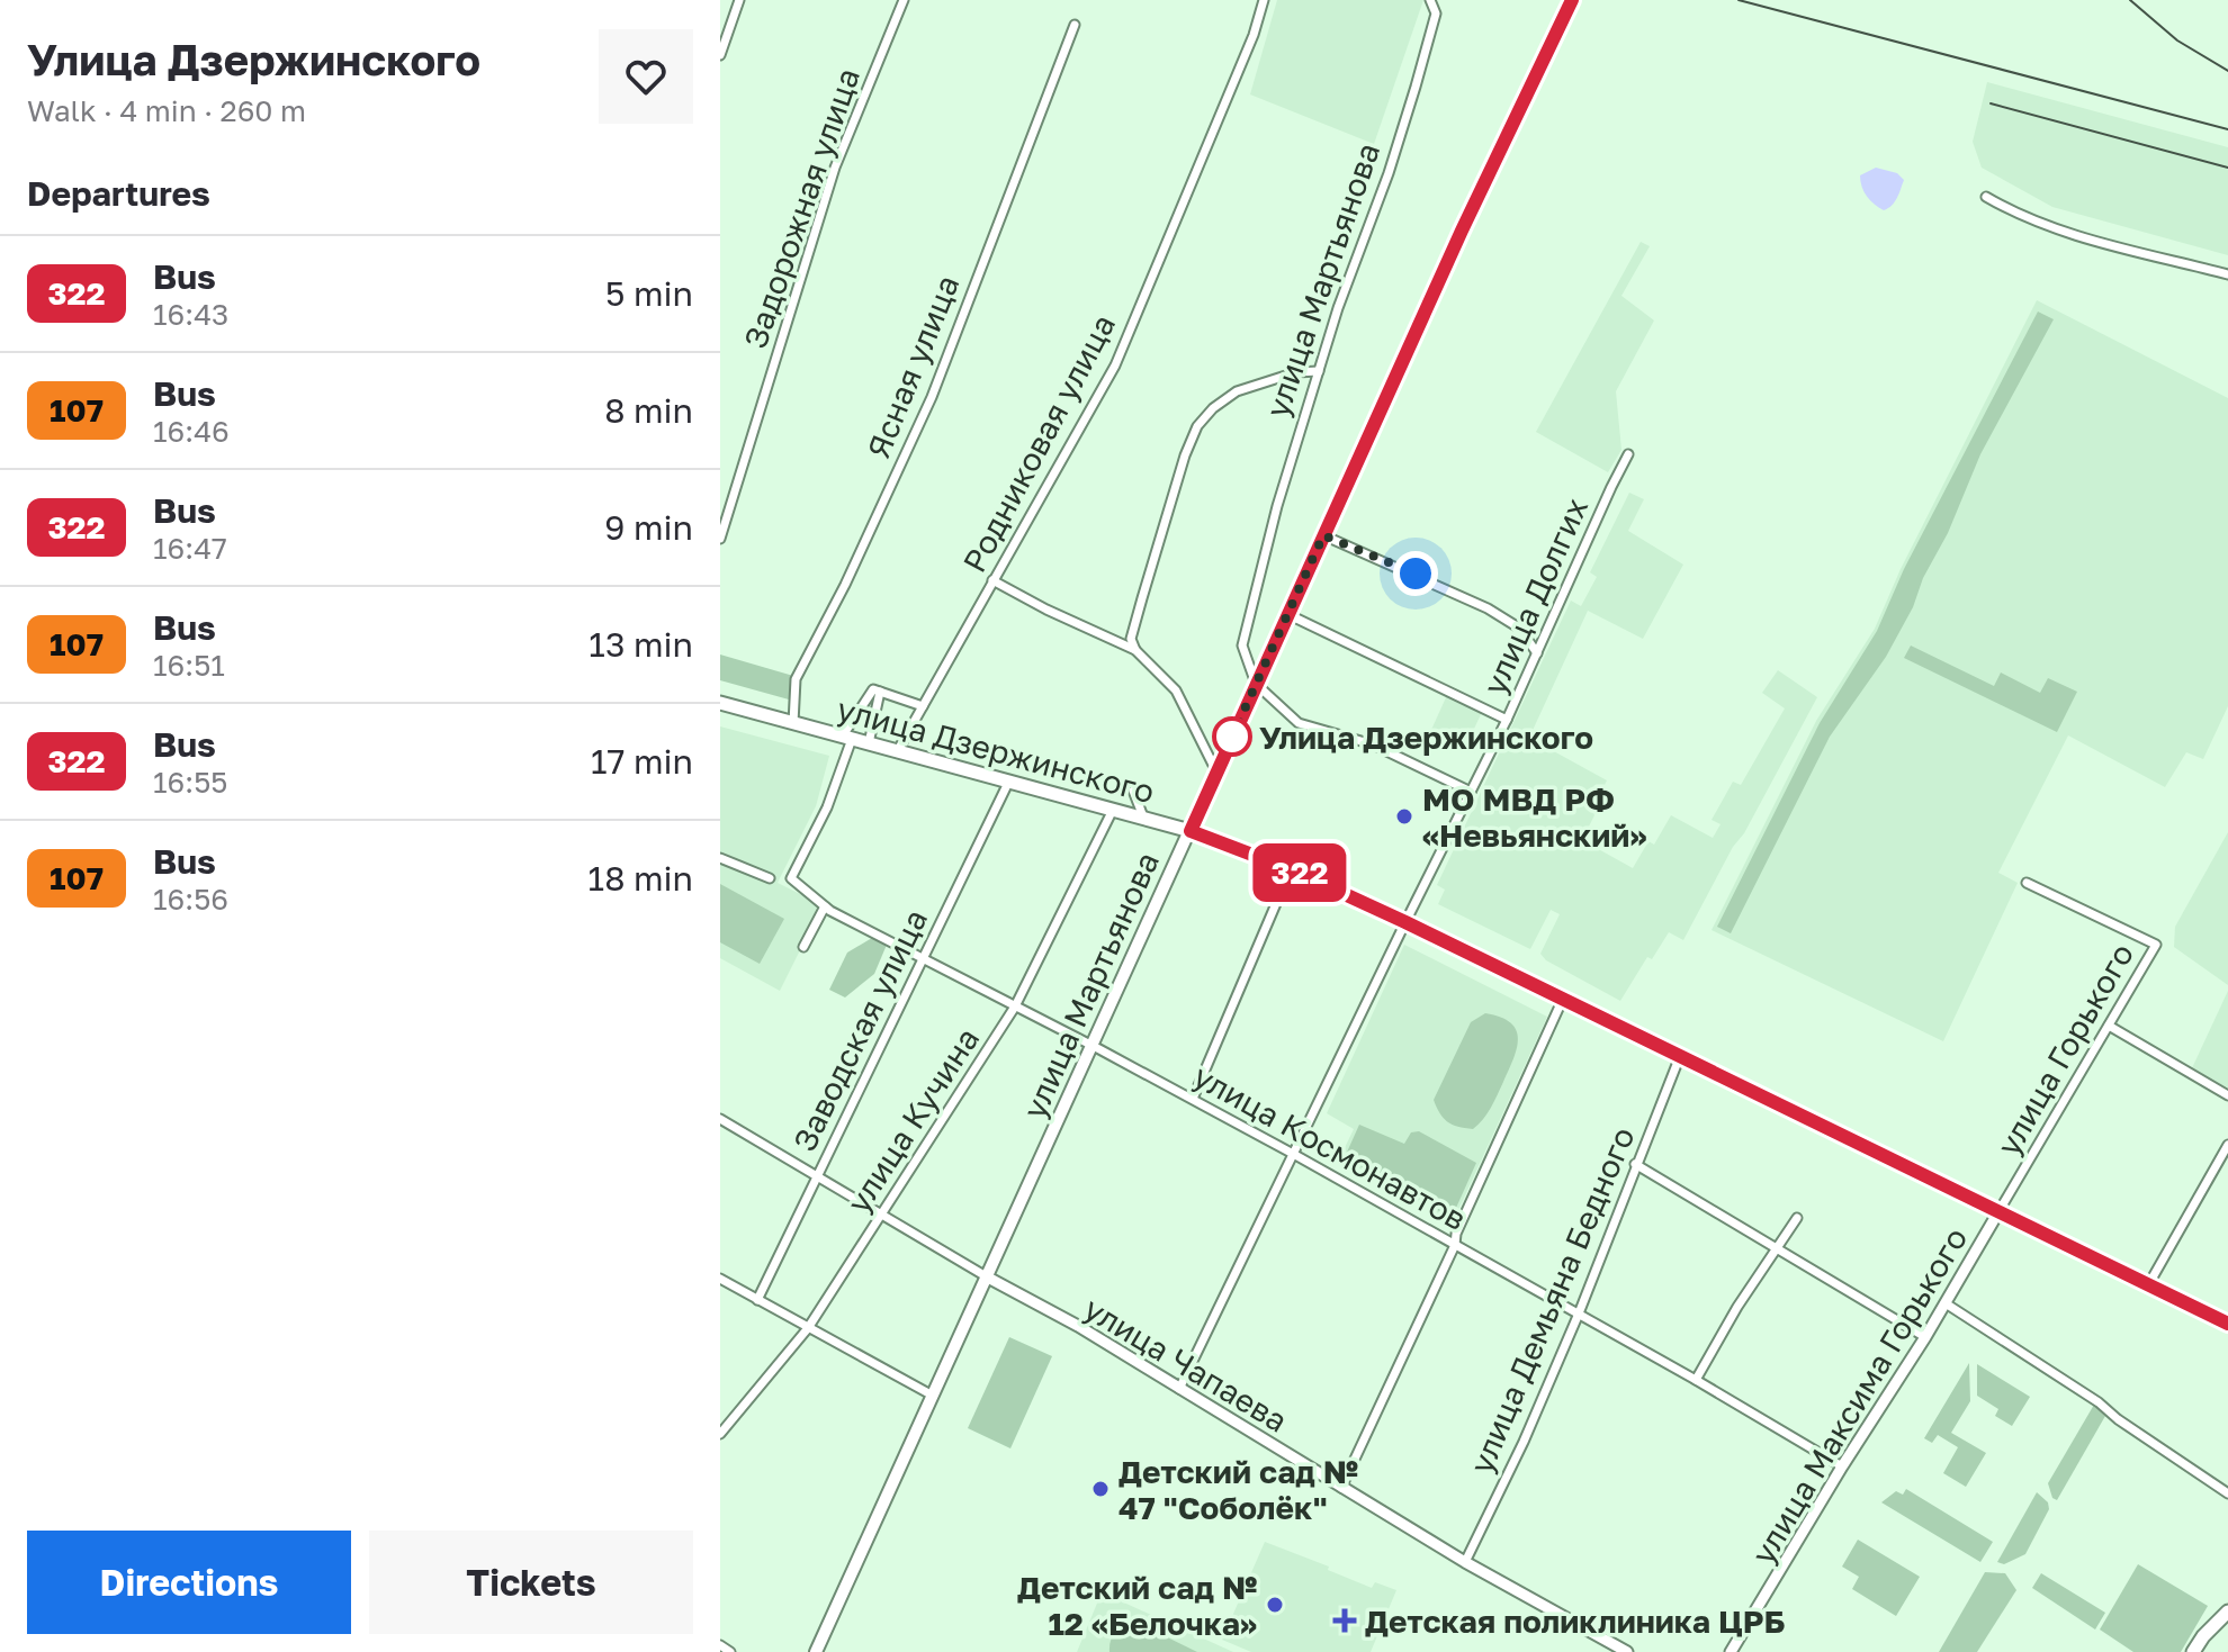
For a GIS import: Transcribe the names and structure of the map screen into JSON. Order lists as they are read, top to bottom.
{
  "streets": {
    "main road": ["улица Мартьянова", "улица Дзержинского"],
    "street": [
      "Задорожная улица",
      "Ясная улица",
      "Родниковая улица",
      "улица Долгих",
      "Заводская улица",
      "улица Горького",
      "улица Кучина",
      "улица Космонавтов",
      "улица Демьяна Бедного",
      "улица Чапаева",
      "улица Максима Горького"
    ]
  },
  "crossings": [
    ["улица Мартьянова", "улица Дзержинского"],
    ["улица Мартьянова", "улица Космонавтов"],
    ["улица Мартьянова", "улица Чапаева"],
    ["Ясная улица", "улица Дзержинского"],
    ["Родниковая улица", "улица Дзержинского"],
    ["улица Долгих", "улица Дзержинского"],
    ["улица Долгих", "улица Космонавтов"],
    ["улица Долгих", "улица Чапаева"],
    ["улица Дзержинского", "Заводская улица"],
    ["улица Дзержинского", "улица Горького"],
    ["улица Дзержинского", "улица Кучина"],
    ["улица Дзержинского", "улица Космонавтов"],
    ["улица Дзержинского", "улица Демьяна Бедного"],
    ["улица Дзержинского", "улица Максима Горького"],
    ["Заводская улица", "улица Космонавтов"],
    ["Заводская улица", "улица Чапаева"],
    ["улица Горького", "улица Максима Горького"],
    ["улица Кучина", "улица Космонавтов"],
    ["улица Кучина", "улица Чапаева"],
    ["улица Космонавтов", "улица Демьяна Бедного"],
    ["улица Космонавтов", "улица Максима Горького"],
    ["улица Демьяна Бедного", "улица Чапаева"]
  ],
  "places": {
    "other": [
      "Улица Дзержинского",
      "МО МВД РФ «Невьянский»",
      "Детский сад № 47 \"Соболёк\"",
      "Детский сад № 12 «Белочка»"
    ],
    "health": ["Детская поликлиника ЦРБ"]
  },
  "lines": ["bus line 322"],
  "page": {
    "heading": [
      ["Улица Дзержинского", "Walk · 4 min · 260 m"],
      "Departures"
    ],
    "on_map": "322",
    "list": [
      {
        "mark": "322",
        "name": "Bus",
        "note": "16:43",
        "value": "5 min"
      },
      {
        "mark": "107",
        "name": "Bus",
        "note": "16:46",
        "value": "8 min"
      },
      {
        "mark": "322",
        "name": "Bus",
        "note": "16:47",
        "value": "9 min"
      },
      {
        "mark": "107",
        "name": "Bus",
        "note": "16:51",
        "value": "13 min"
      },
      {
        "mark": "322",
        "name": "Bus",
        "note": "16:55",
        "value": "17 min"
      },
      {
        "mark": "107",
        "name": "Bus",
        "note": "16:56",
        "value": "18 min"
      }
    ],
    "buttons": ["Directions", "Tickets"]
  }
}
